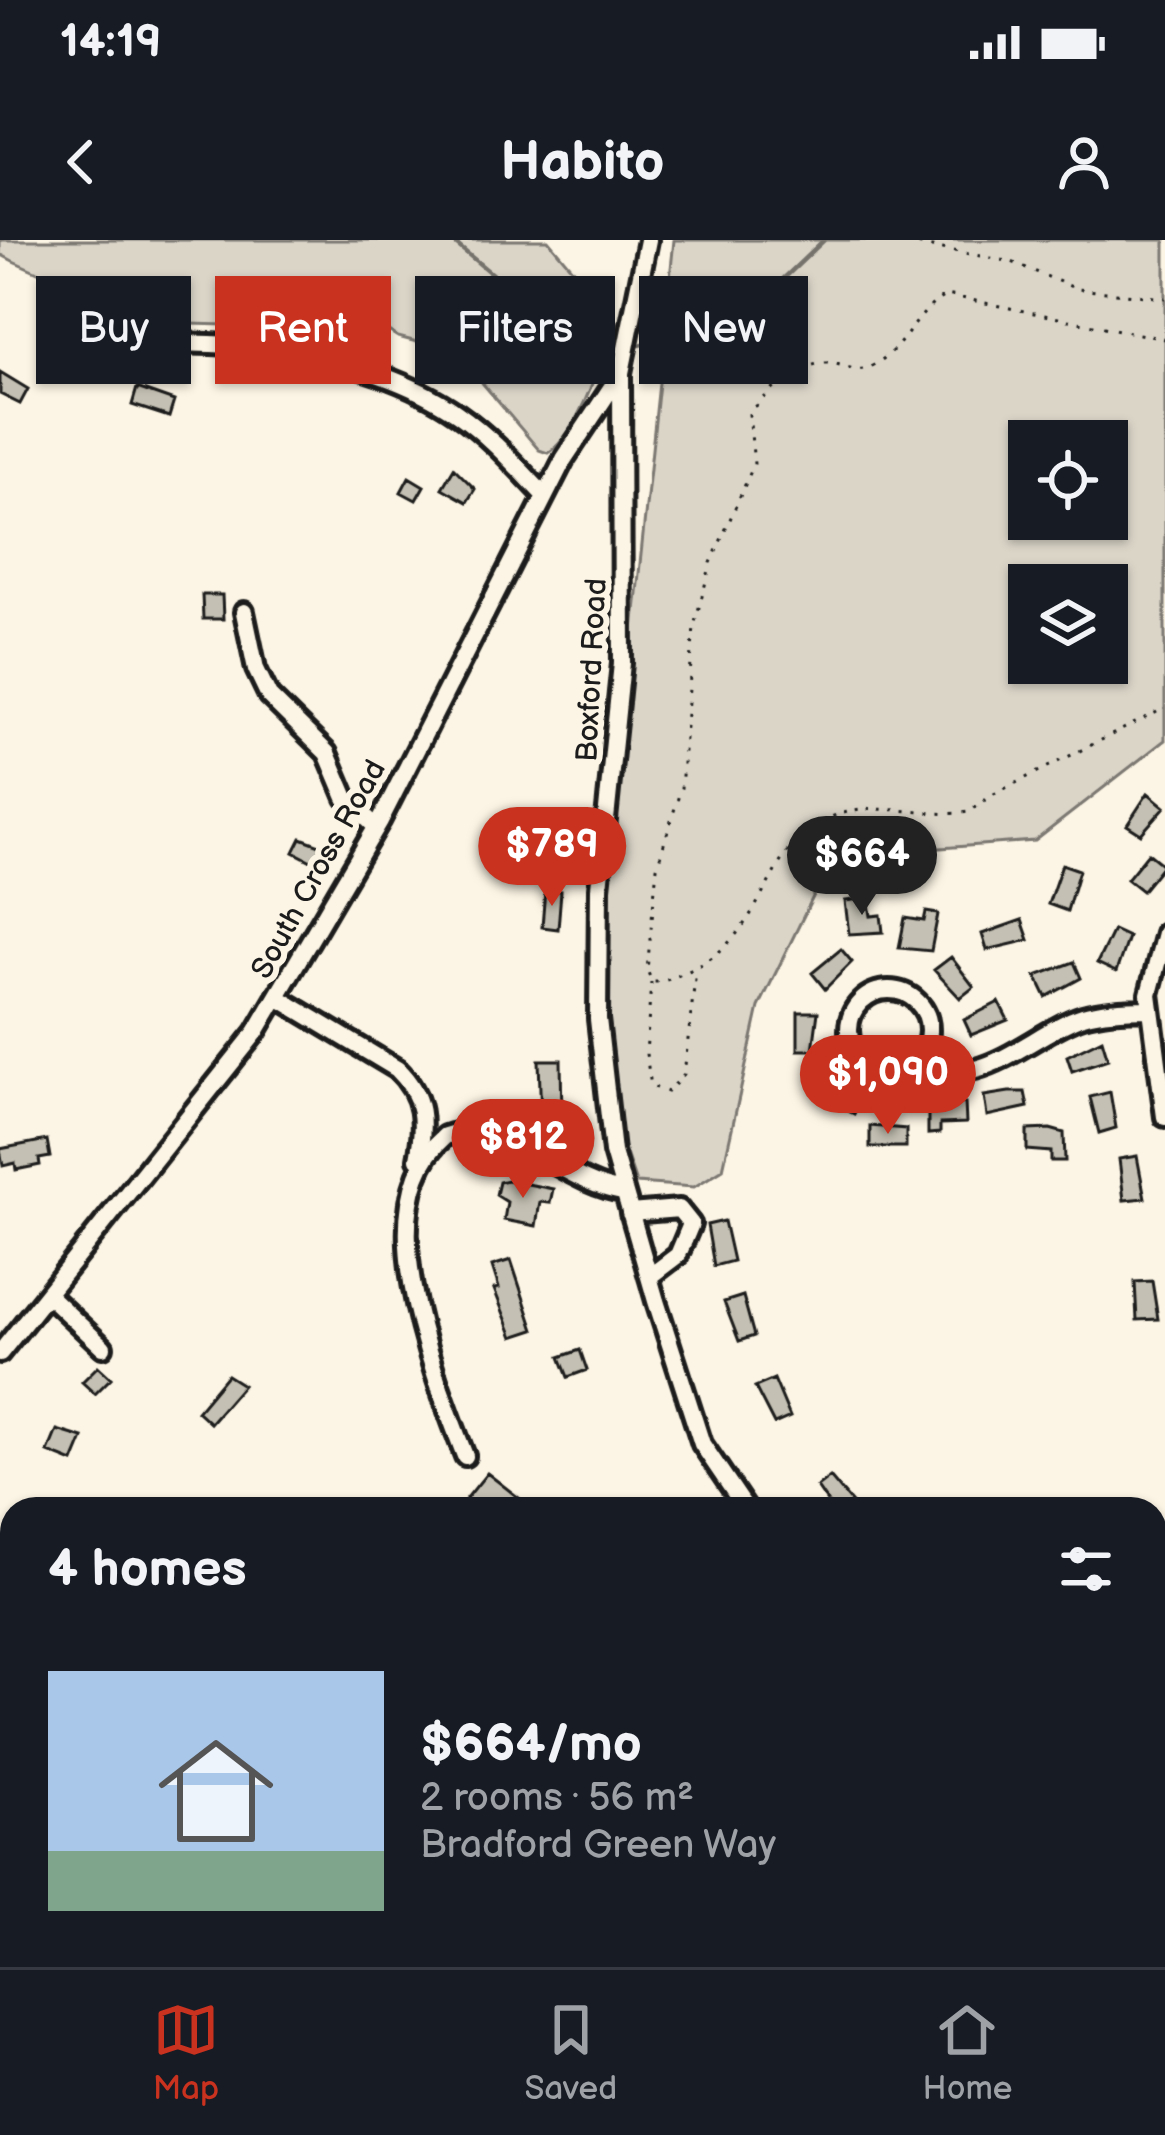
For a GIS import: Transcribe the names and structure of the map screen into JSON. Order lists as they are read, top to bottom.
{
  "streets": {
    "street": ["Boxford Road", "South Cross Road"]
  },
  "crossings": [
    ["Boxford Road", "South Cross Road"]
  ],
  "page": {
    "status": "14:19",
    "header": "Habito",
    "chip": [
      "Buy",
      "Rent",
      "Filters",
      "New"
    ],
    "price": [
      "$789",
      "$664",
      "$1,090",
      "$812"
    ],
    "heading": "4 homes",
    "list": [
      {
        "name": "$664/mo",
        "note": "2 rooms · 56 m² · Bradford Green Way"
      }
    ],
    "tabs": ["Map", "Saved", "Home"]
  }
}
